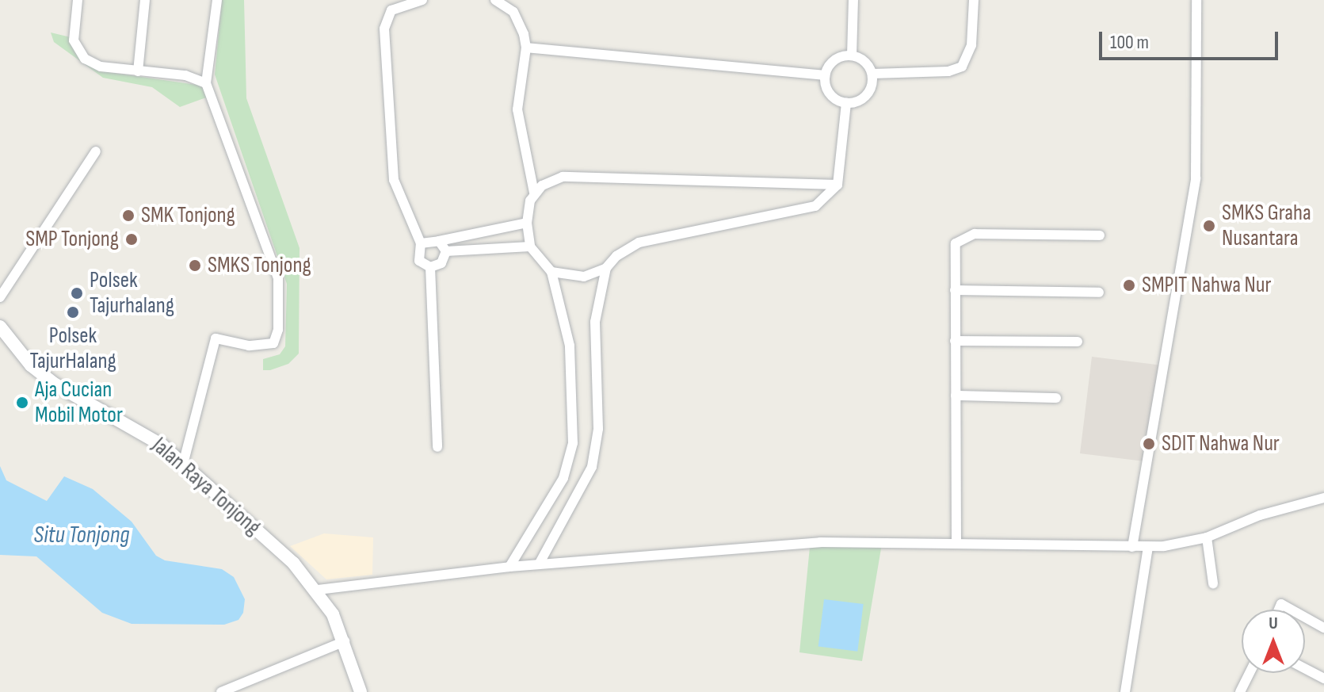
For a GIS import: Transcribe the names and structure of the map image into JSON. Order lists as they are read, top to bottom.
{
  "streets": {
    "main road": ["Jalan Raya Tonjong"]
  },
  "water": ["Situ Tonjong"],
  "places": [
    "SMK Tonjong",
    "SMKS Graha Nusantara",
    "SMP Tonjong",
    "SMKS Tonjong",
    "SMPIT Nahwa Nur",
    "Polsek Tajurhalang",
    "Polsek TajurHalang",
    "Aja Cucian Mobil Motor",
    "SDIT Nahwa Nur"
  ],
  "scale_bar": "100 m",
  "north": "top"
}
